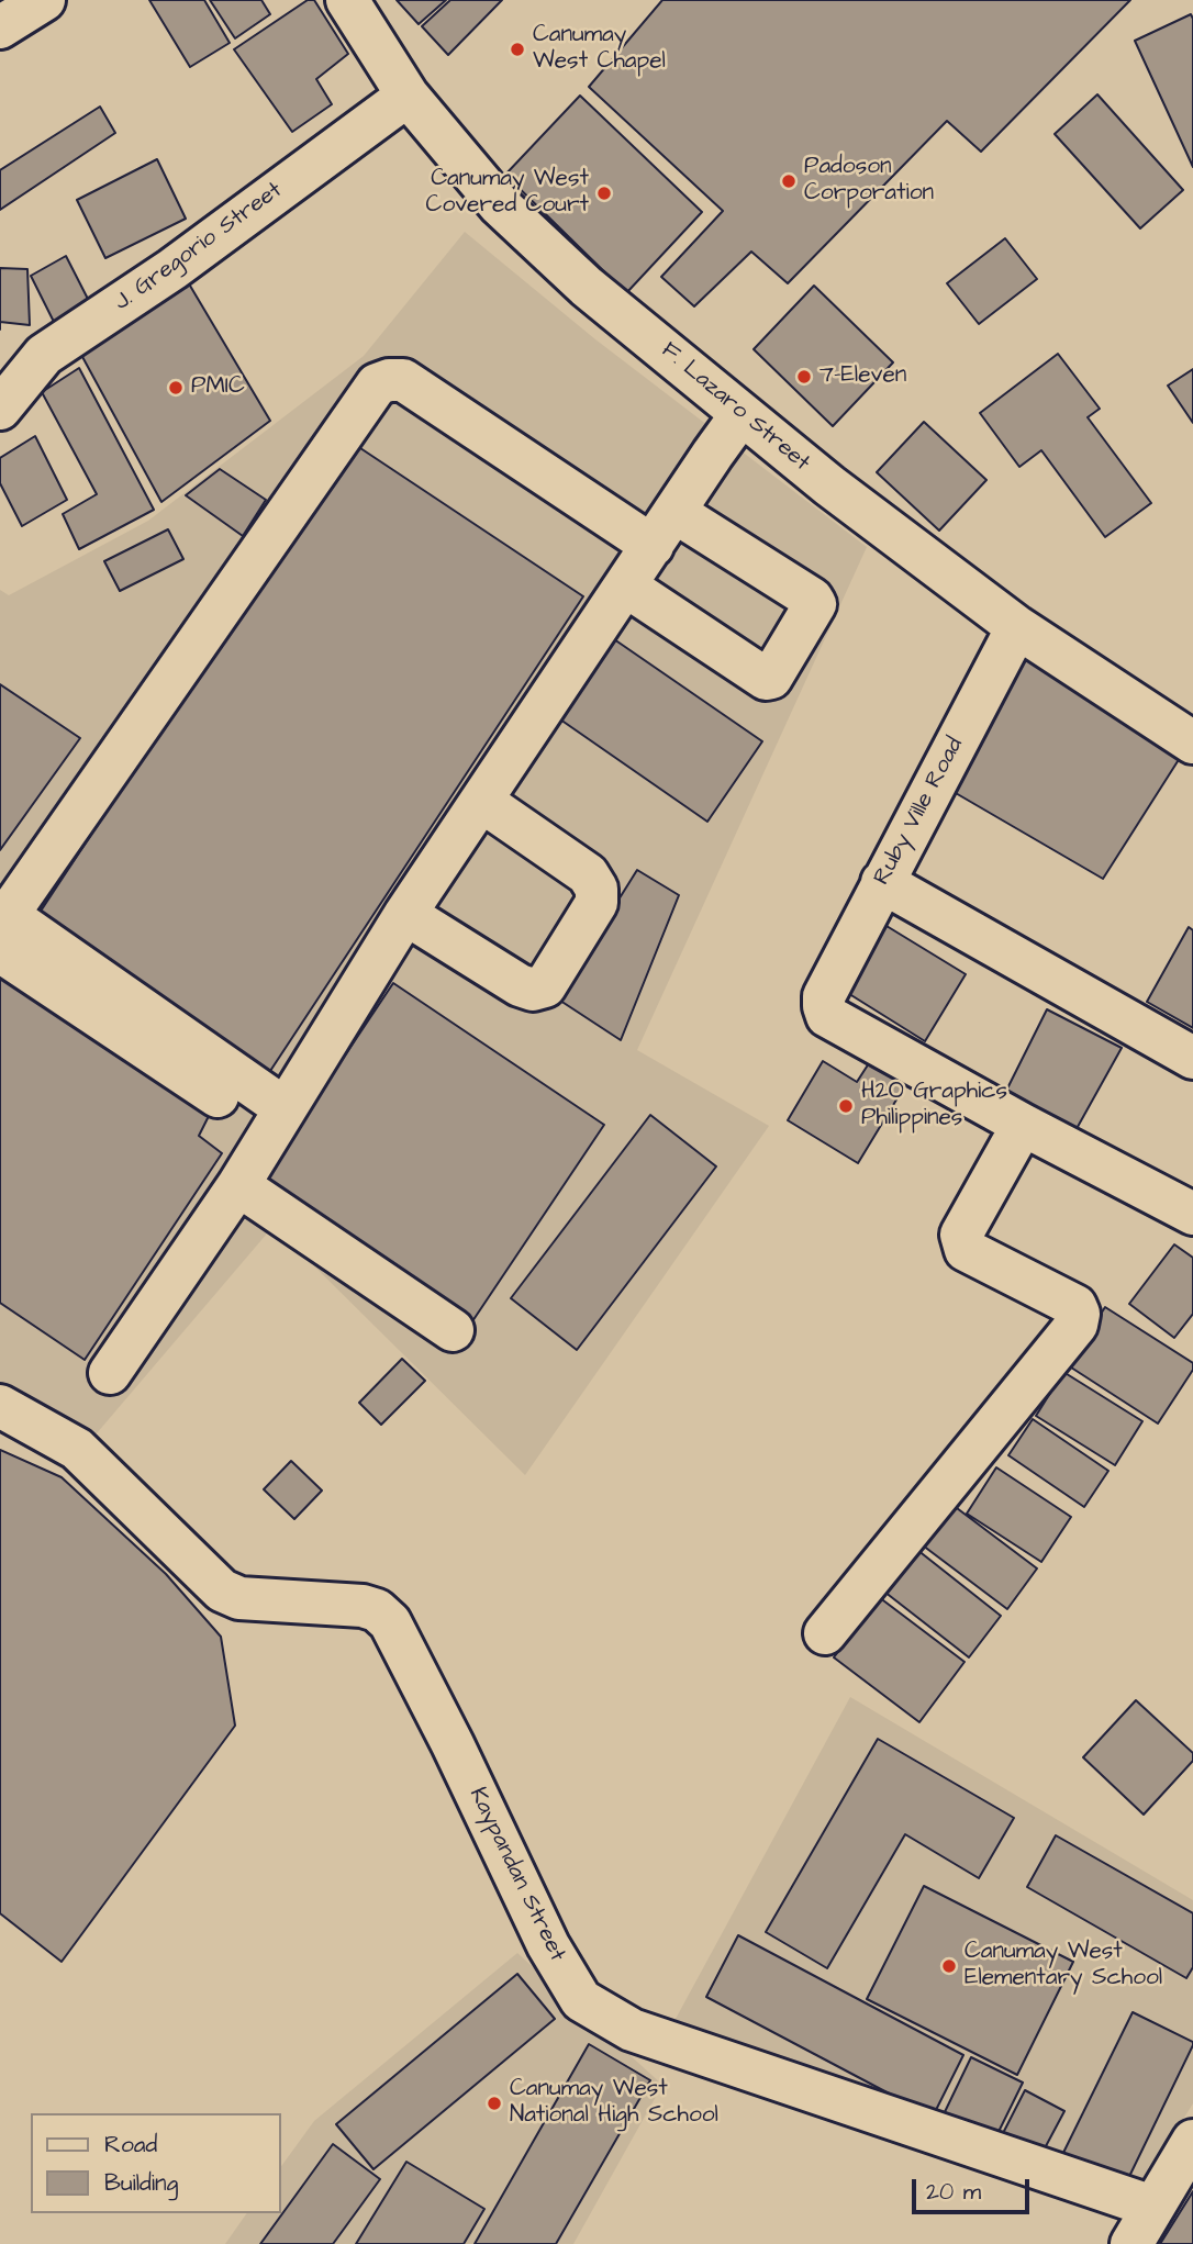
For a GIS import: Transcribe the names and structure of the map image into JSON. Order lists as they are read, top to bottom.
{
  "streets": {
    "street": [
      "J. Gregorio Street",
      "F. Lazaro Street",
      "Ruby Ville Road",
      "Kaypandan Street"
    ]
  },
  "crossings": [
    ["J. Gregorio Street", "F. Lazaro Street"],
    ["F. Lazaro Street", "Ruby Ville Road"]
  ],
  "places": [
    "Canumay West Chapel",
    "Padoson Corporation",
    "Canumay West Covered Court",
    "7-Eleven",
    "PMIC",
    "H2O Graphics Philippines",
    "Canumay West Elementary School",
    "Canumay West National High School"
  ],
  "legend": ["Road", "Building"],
  "scale_bar": "20 m"
}
